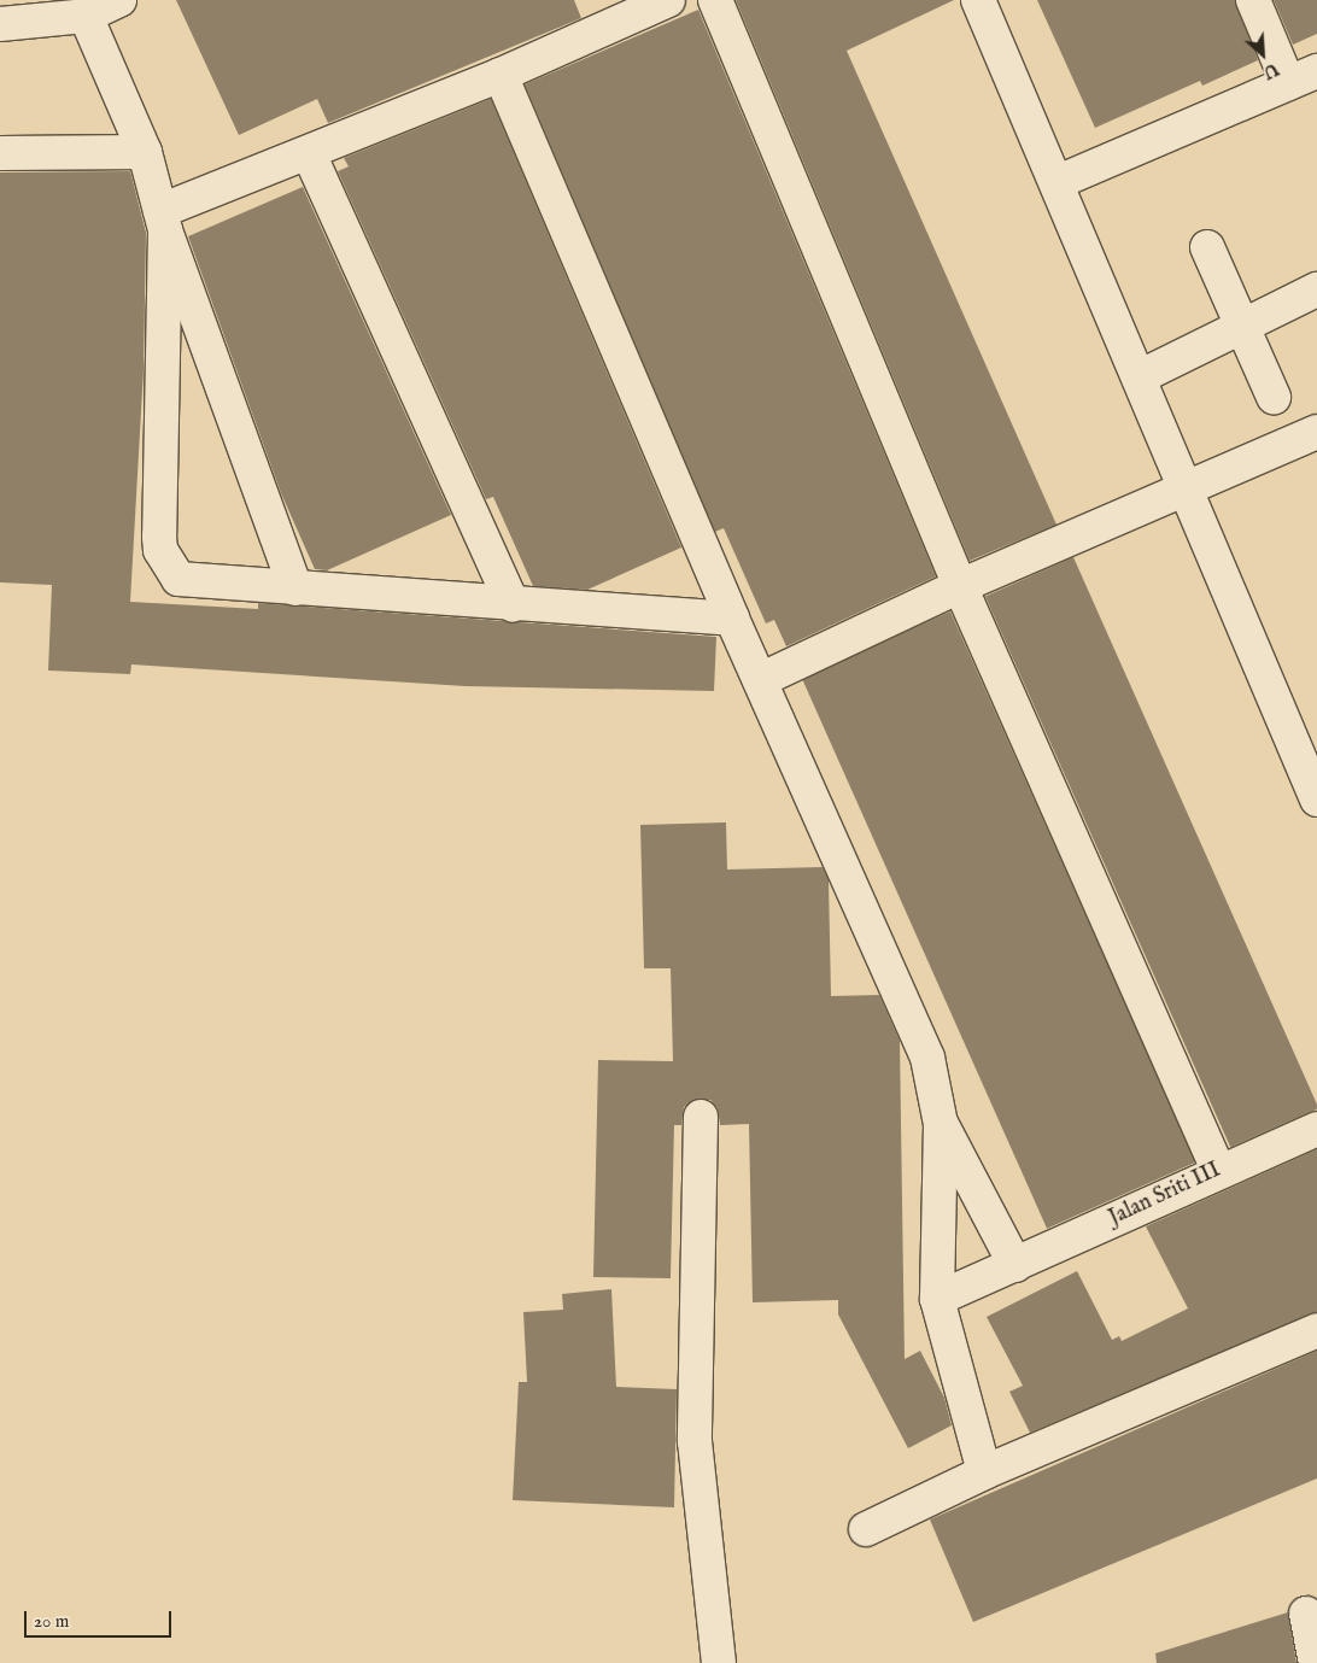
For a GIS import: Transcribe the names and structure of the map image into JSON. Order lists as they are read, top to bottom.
{
  "streets": {
    "street": ["Jalan Sriti III"]
  },
  "scale_bar": "20 m",
  "north": "bottom right"
}
